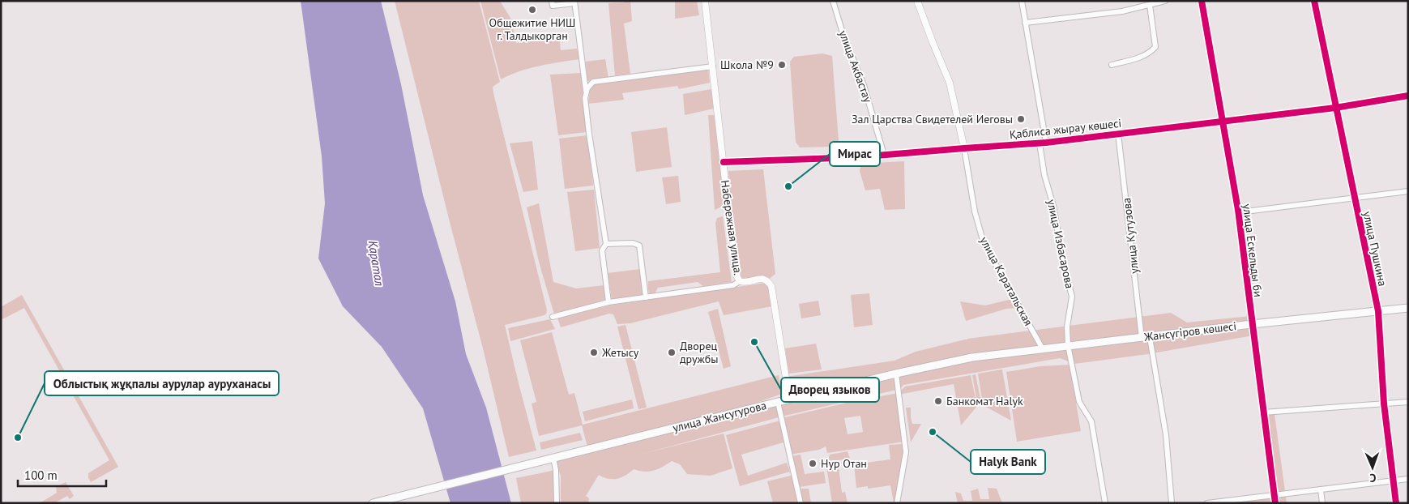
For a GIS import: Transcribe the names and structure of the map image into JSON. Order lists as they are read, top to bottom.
{
  "streets": {
    "main road": ["Жансүгіров көшесі", "улица Жансугурова"],
    "street": [
      "улица Акбастау",
      "Қаблиса жырау көшесі",
      "Набережная улица.",
      "улица Кутузова",
      "улица Избасарова",
      "улица Пушкина",
      "улица Ескельды би",
      "улица Каратальская"
    ]
  },
  "crossings": [
    ["улица Акбастау", "Қаблиса жырау көшесі"],
    ["Қаблиса жырау көшесі", "Набережная улица."],
    ["Қаблиса жырау көшесі", "улица Кутузова"],
    ["Қаблиса жырау көшесі", "улица Избасарова"],
    ["Қаблиса жырау көшесі", "улица Пушкина"],
    ["Қаблиса жырау көшесі", "улица Ескельды би"],
    ["Қаблиса жырау көшесі", "улица Каратальская"],
    ["Набережная улица.", "улица Жансугурова"],
    ["улица Кутузова", "Жансүгіров көшесі"],
    ["улица Избасарова", "Жансүгіров көшесі"],
    ["улица Пушкина", "Жансүгіров көшесі"],
    ["улица Ескельды би", "Жансүгіров көшесі"],
    ["улица Каратальская", "Жансүгіров көшесі"],
    ["Жансүгіров көшесі", "улица Жансугурова"]
  ],
  "water": ["Қаратал"],
  "places": [
    "Общежитие НИШ г. Талдыкорган",
    "Школа №9",
    "Зал Царства Свидетелей Иеговы",
    "Мирас",
    "Дворец языков",
    "Жетысу",
    "Дворец дружбы",
    "Банкомат Halyk",
    "Halyk Bank",
    "Облыстық жұқпалы аурулар ауруханасы",
    "Нур Отан"
  ],
  "scale_bar": "100 m",
  "north": "bottom"
}
